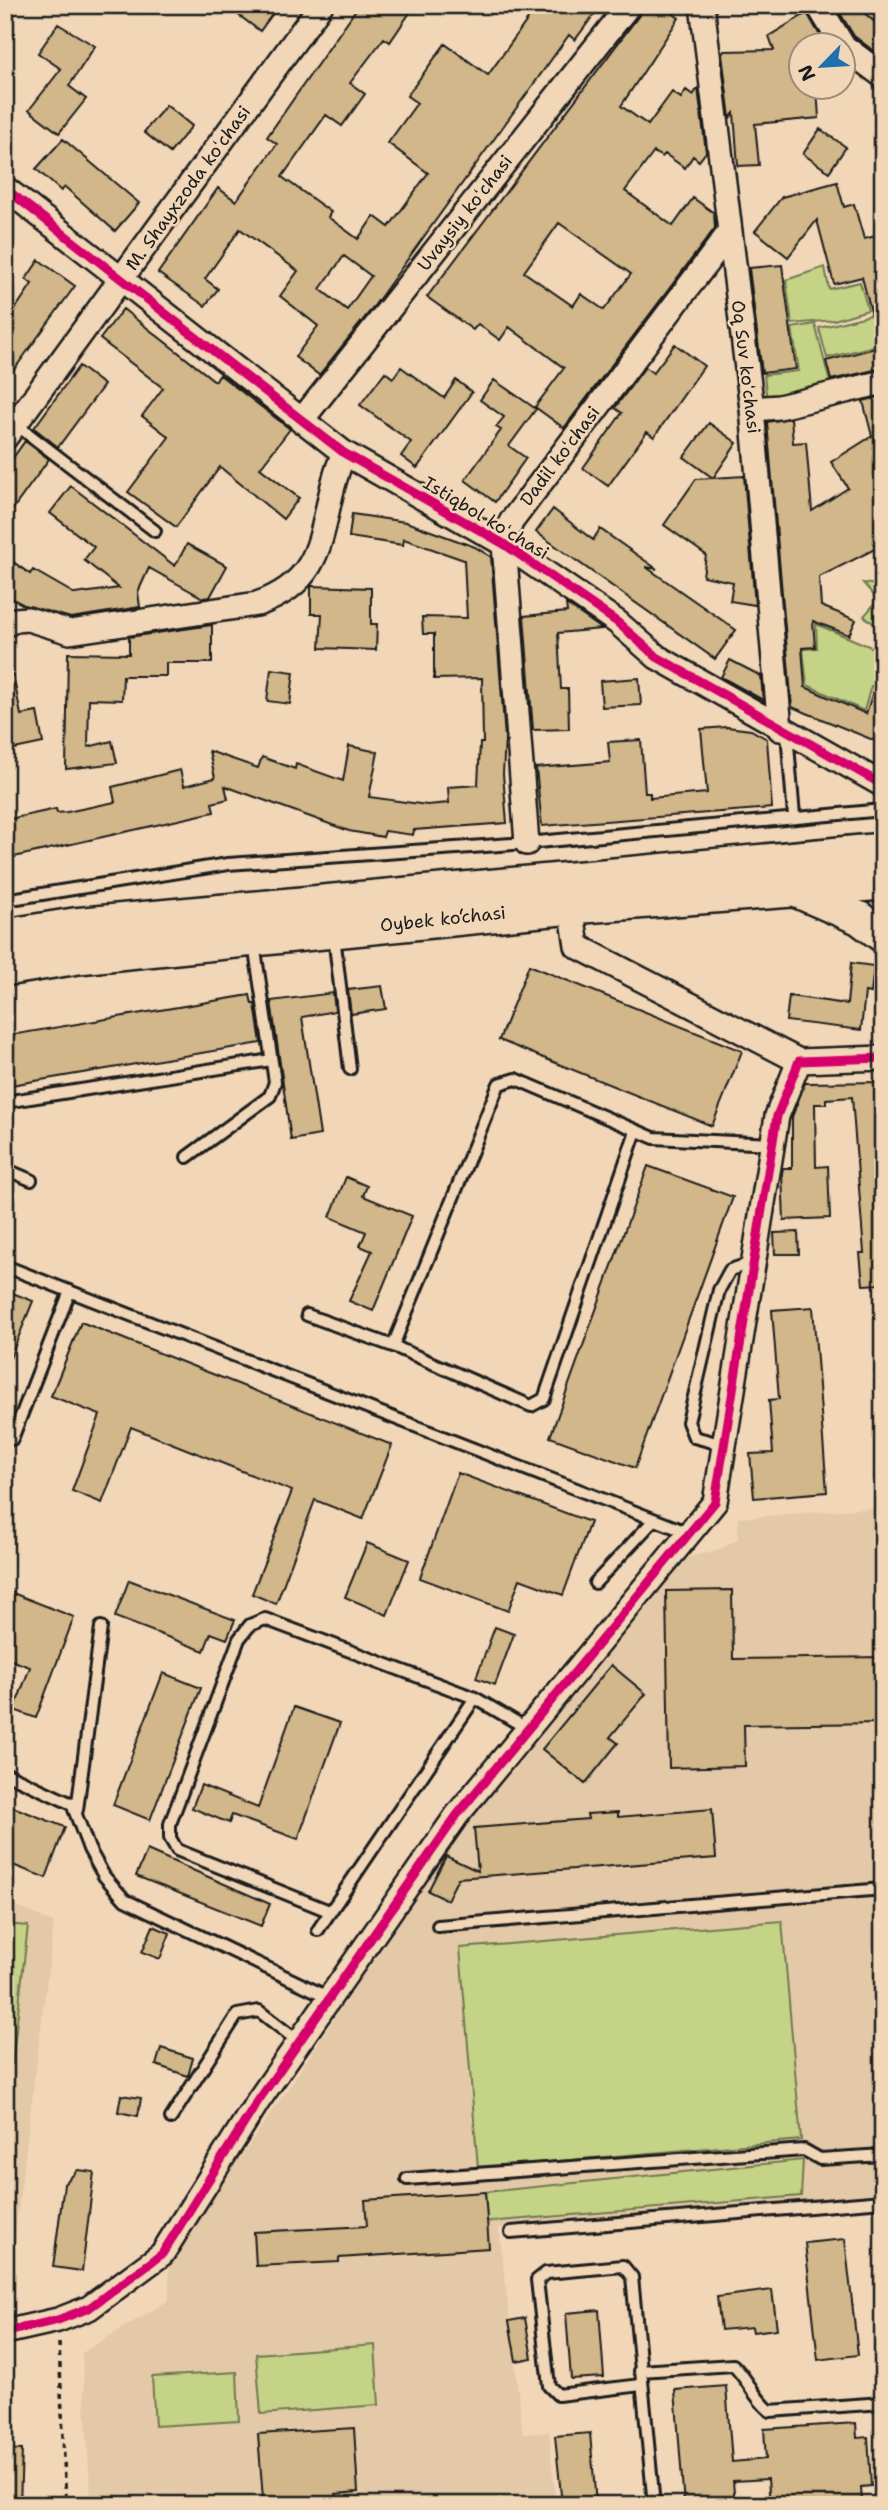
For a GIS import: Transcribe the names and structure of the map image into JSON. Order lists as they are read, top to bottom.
{
  "streets": {
    "main road": ["Oybek ko‘chasi"],
    "street": [
      "M. Shayxzoda koʻchasi",
      "Uvaysiy koʻchasi",
      "Oq Suv koʻchasi",
      "Dadil koʻchasi",
      "Istiqbol koʻchasi"
    ]
  },
  "crossings": [
    ["M. Shayxzoda koʻchasi", "Istiqbol koʻchasi"],
    ["Uvaysiy koʻchasi", "Istiqbol koʻchasi"],
    ["Oq Suv koʻchasi", "Dadil koʻchasi"],
    ["Oq Suv koʻchasi", "Istiqbol koʻchasi"],
    ["Dadil koʻchasi", "Istiqbol koʻchasi"]
  ],
  "north": "bottom left"
}
